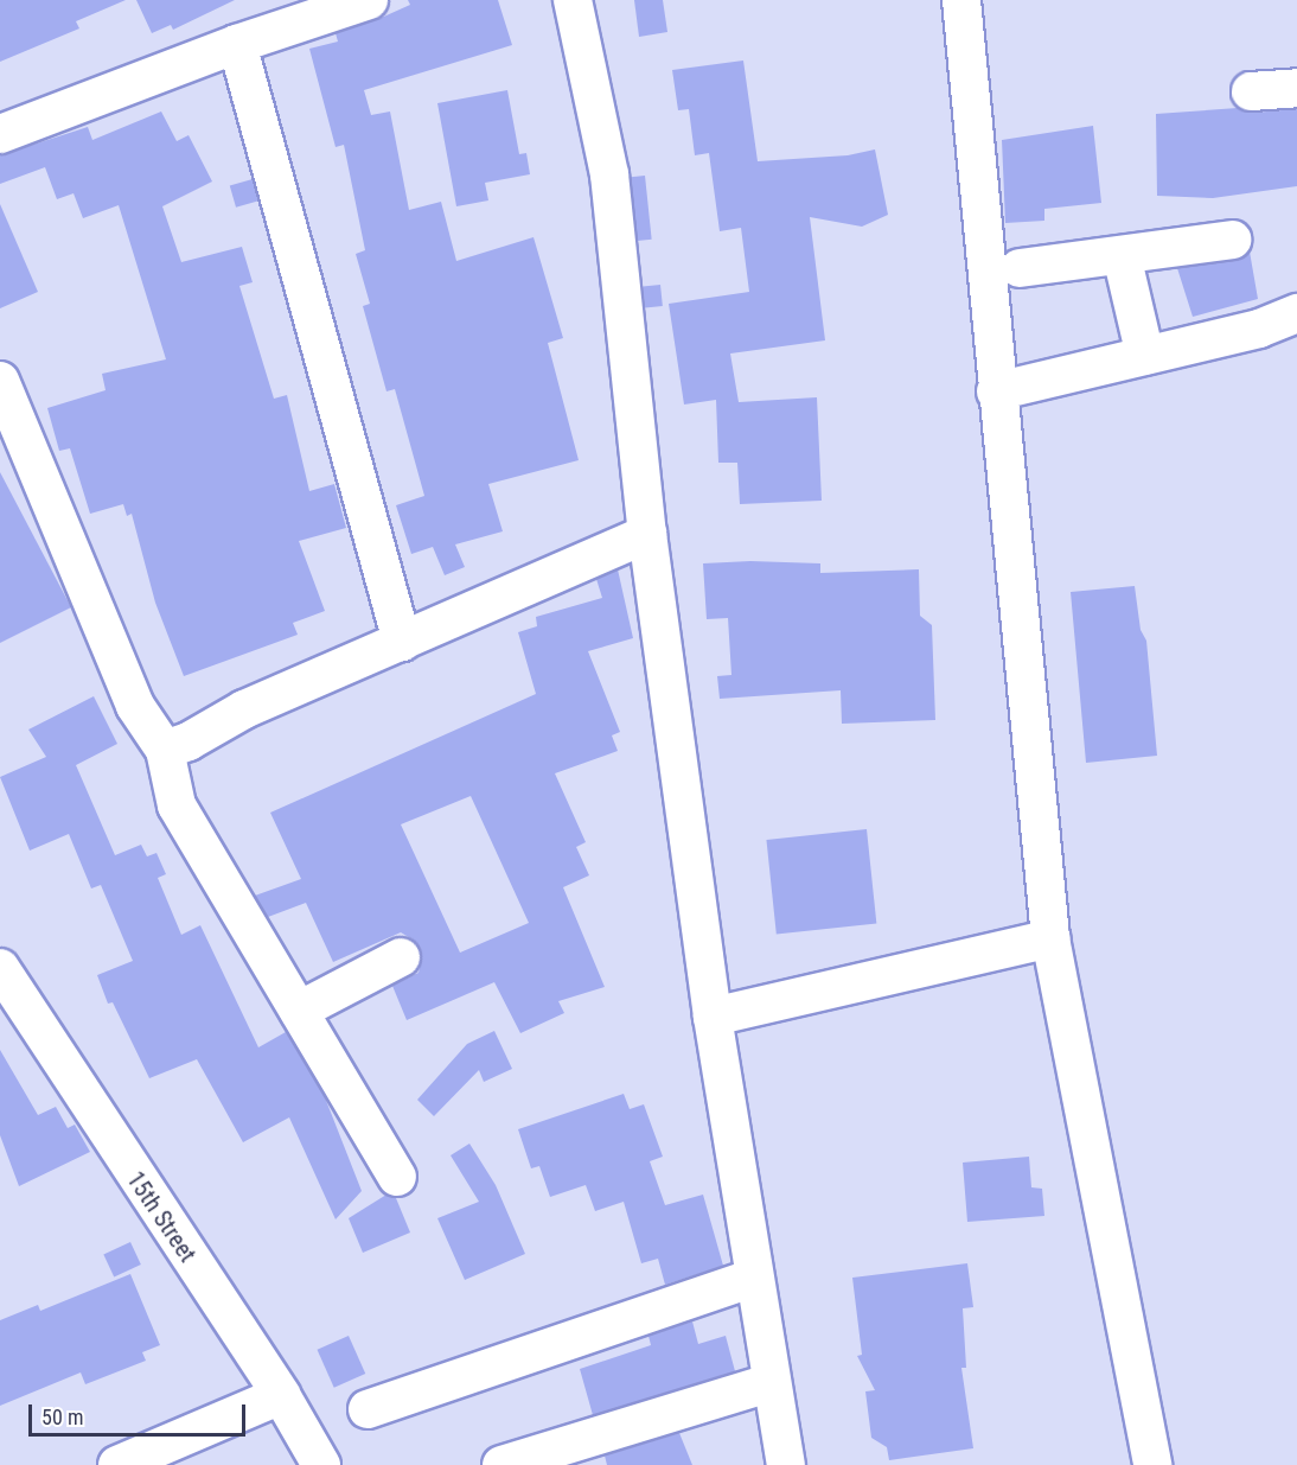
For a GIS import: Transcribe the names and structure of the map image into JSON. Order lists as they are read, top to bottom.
{
  "streets": {
    "street": ["15th Street"]
  },
  "scale_bar": "50 m"
}
